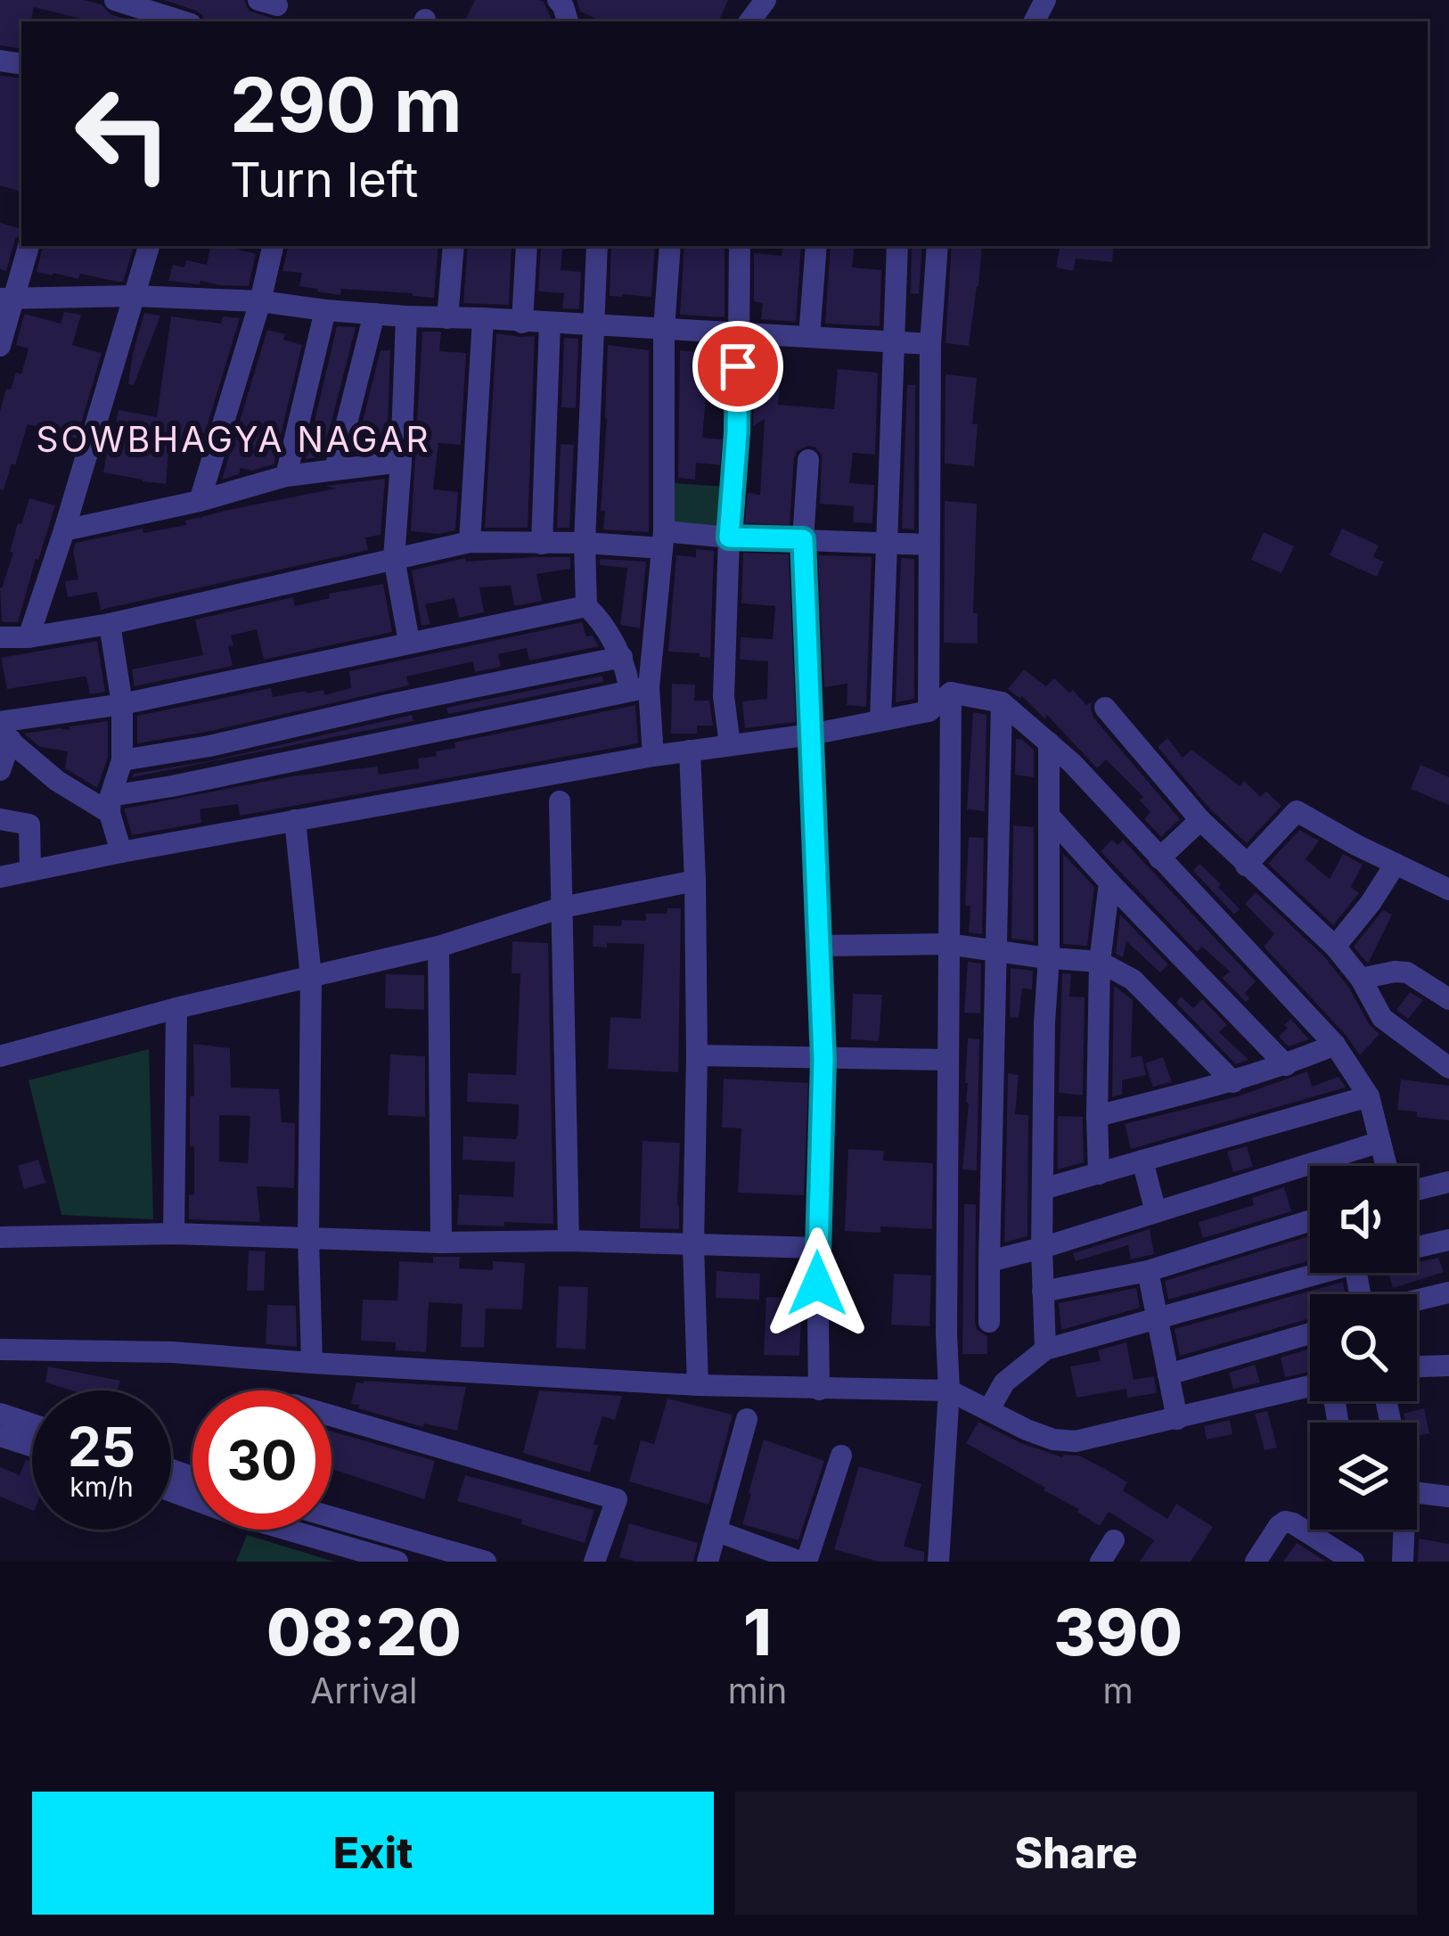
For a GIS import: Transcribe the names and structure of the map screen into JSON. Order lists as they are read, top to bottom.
{
  "districts": ["SOWBHAGYA NAGAR"],
  "page": {
    "turn": ["290 m", "Turn left"],
    "speed": "25 km/h",
    "limit": "30",
    "eta": [
      "08:20",
      "Arrival",
      "1",
      "min",
      "390",
      "m"
    ],
    "buttons": ["Exit", "Share"]
  }
}
